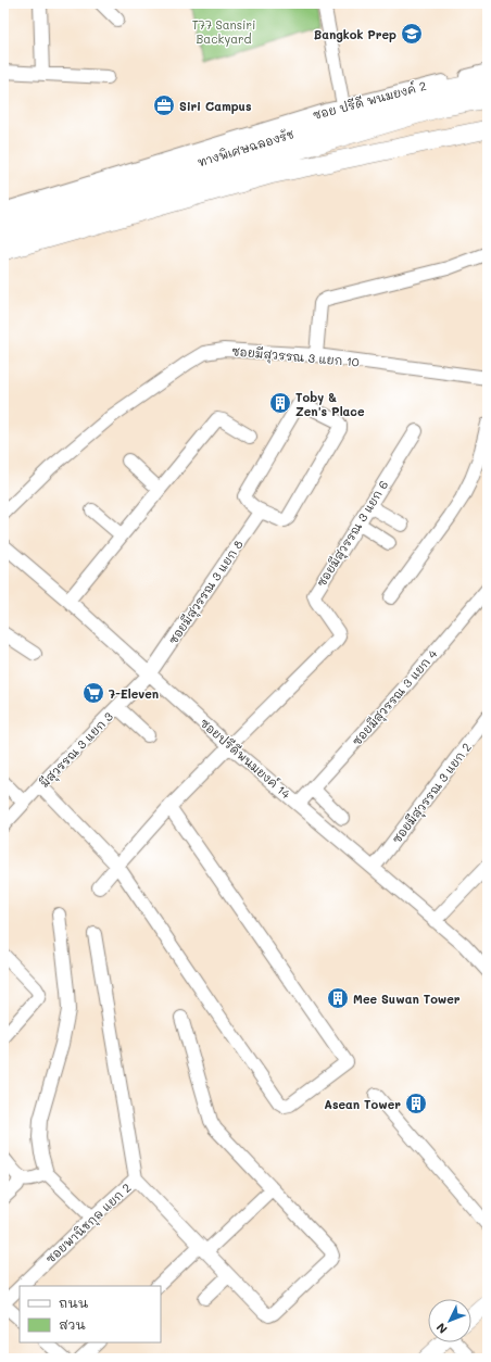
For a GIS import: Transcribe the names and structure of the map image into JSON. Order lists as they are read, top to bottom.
{
  "streets": {
    "highway": ["ทางพิเศษฉลองรัช"],
    "street": [
      "ซอย ปรีดี พนมยงค์ 2",
      "ซอยมีสุวรรณ 3 แยก 10",
      "ซอยมีสุวรรณ 3 แยก 6",
      "ซอยมีสุวรรณ 3 แยก 8",
      "ซอยมีสุวรรณ 3 แยก 4",
      "มีสุวรรณ 3 แยก 3",
      "ซอยปรีดีพนมยงค์ 14",
      "ซอยมีสุวรรณ 3 แยก 2",
      "ซอยพานิชกุล แยก 2"
    ]
  },
  "crossings": [
    ["ซอยมีสุวรรณ 3 แยก 6", "ซอยปรีดีพนมยงค์ 14"],
    ["ซอยมีสุวรรณ 3 แยก 8", "มีสุวรรณ 3 แยก 3"],
    ["ซอยมีสุวรรณ 3 แยก 8", "ซอยปรีดีพนมยงค์ 14"],
    ["ซอยมีสุวรรณ 3 แยก 4", "ซอยปรีดีพนมยงค์ 14"],
    ["มีสุวรรณ 3 แยก 3", "ซอยปรีดีพนมยงค์ 14"],
    ["ซอยปรีดีพนมยงค์ 14", "ซอยมีสุวรรณ 3 แยก 2"]
  ],
  "parks": ["T77 Sansiri Backyard"],
  "places": {
    "school or university": ["Bangkok Prep"],
    "office": ["Siri Campus"],
    "building": ["Toby & Zen's Place", "Mee Suwan Tower", "Asean Tower"],
    "supermarket": ["7-Eleven"]
  },
  "legend": ["ถนน", "สวน"],
  "north": "bottom left"
}
